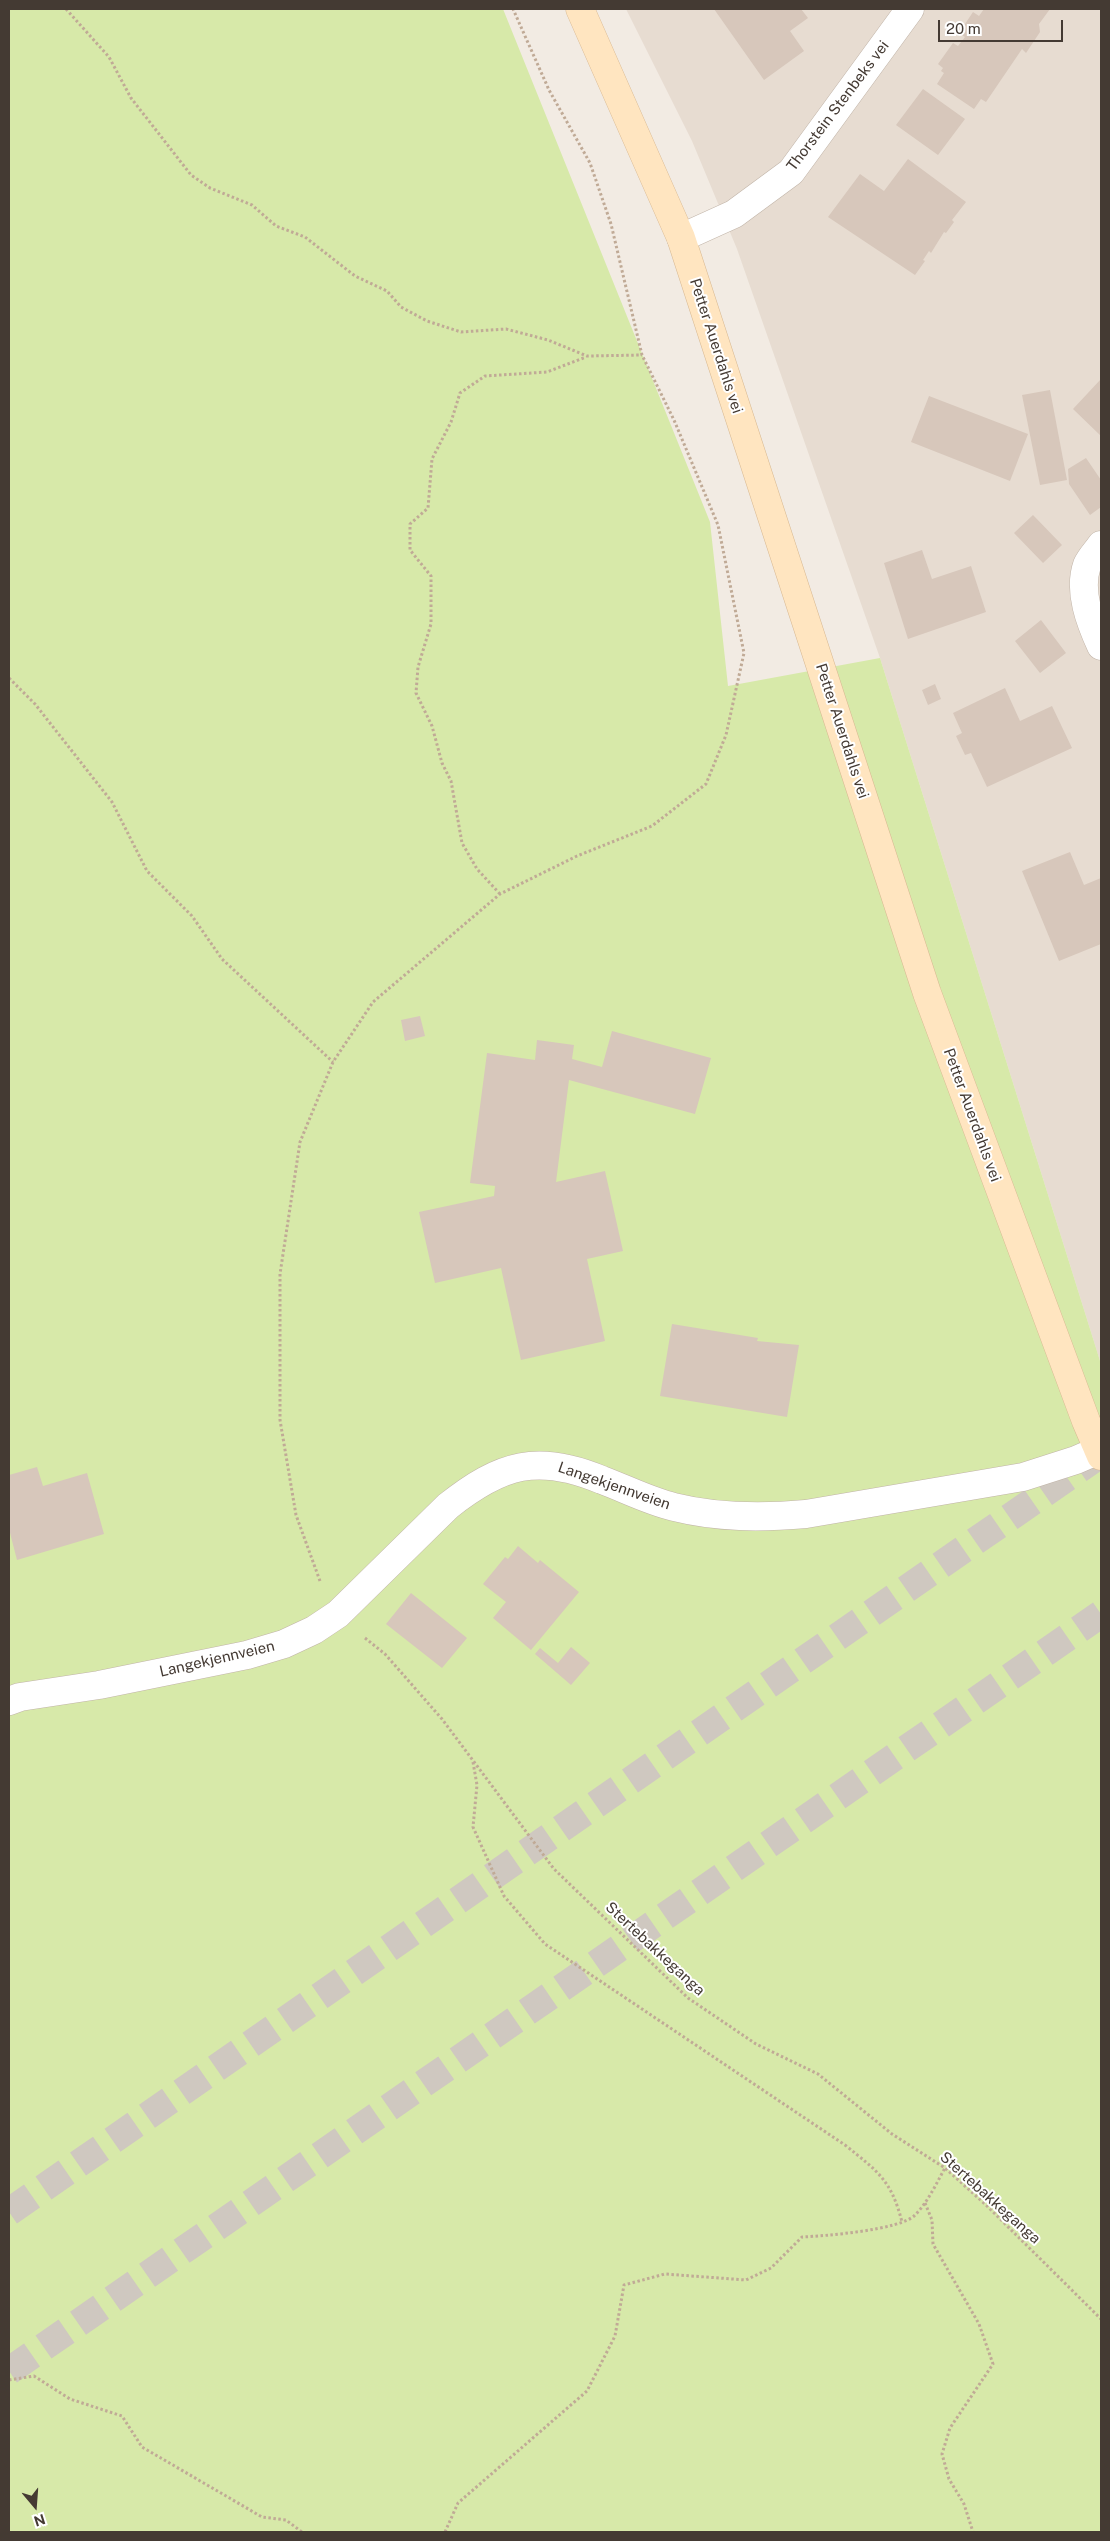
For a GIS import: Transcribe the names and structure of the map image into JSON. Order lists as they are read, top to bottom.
{
  "streets": {
    "street": ["Thorstein Stenbeks vei", "Petter Auerdahls vei", "Langekjennveien"],
    "path": ["Stertebakkeganga"]
  },
  "crossings": [
    ["Thorstein Stenbeks vei", "Petter Auerdahls vei"],
    ["Petter Auerdahls vei", "Langekjennveien"],
    ["Langekjennveien", "Stertebakkeganga"]
  ],
  "scale_bar": "20 m",
  "north": "bottom"
}
